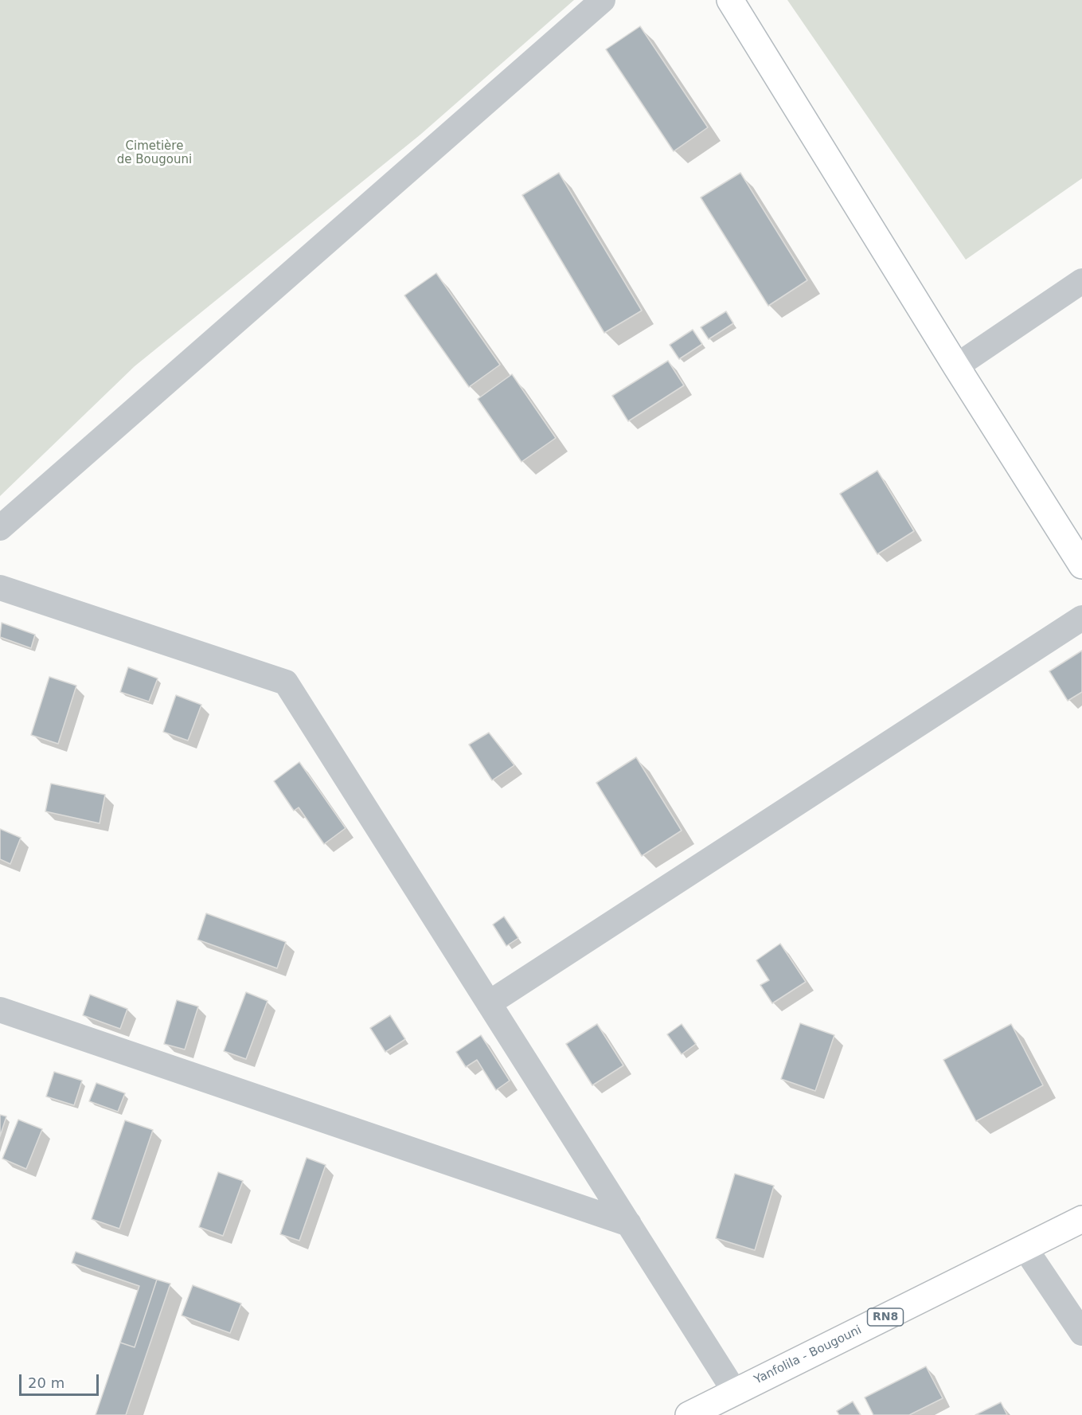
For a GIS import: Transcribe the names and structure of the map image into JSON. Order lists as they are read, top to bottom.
{
  "streets": {
    "street": ["RN8", "Yanfolila - Bougouni"]
  },
  "parks": ["Cimetière de Bougouni"],
  "scale_bar": "20 m"
}
